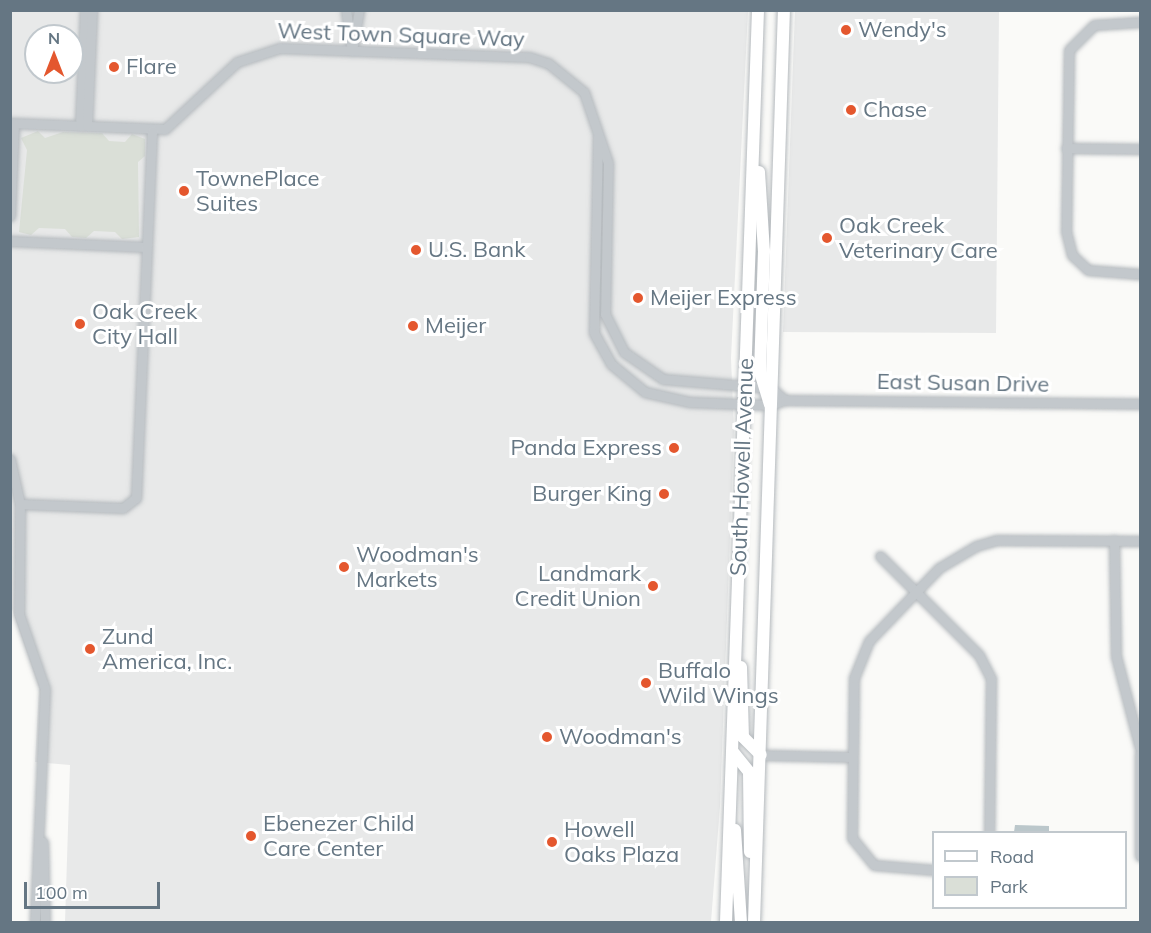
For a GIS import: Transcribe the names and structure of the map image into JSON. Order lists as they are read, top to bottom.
{
  "streets": {
    "main road": ["South Howell Avenue"],
    "street": ["West Town Square Way", "East Susan Drive"]
  },
  "crossings": [
    ["West Town Square Way", "East Susan Drive"],
    ["West Town Square Way", "South Howell Avenue"],
    ["East Susan Drive", "South Howell Avenue"]
  ],
  "places": [
    "Wendy's",
    "Flare",
    "Chase",
    "TownePlace Suites",
    "Oak Creek Veterinary Care",
    "U.S. Bank",
    "Meijer Express",
    "Oak Creek City Hall",
    "Meijer",
    "Panda Express",
    "Burger King",
    "Woodman's Markets",
    "Landmark Credit Union",
    "Zund America, Inc.",
    "Buffalo Wild Wings",
    "Woodman's",
    "Ebenezer Child Care Center",
    "Howell Oaks Plaza"
  ],
  "legend": ["Road", "Park"],
  "scale_bar": "100 m",
  "north": "top"
}
